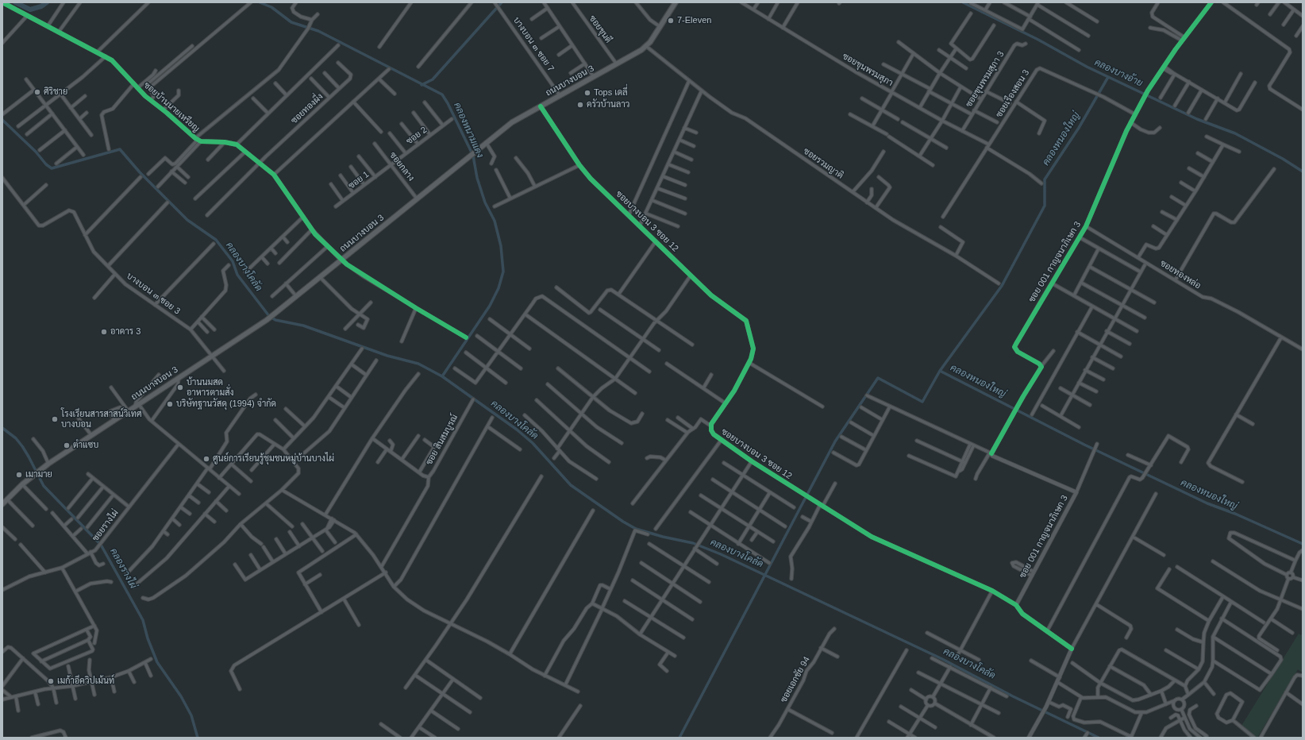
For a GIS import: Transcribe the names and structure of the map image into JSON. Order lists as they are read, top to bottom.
{
  "streets": {
    "main road": ["ถนนบางบอน 3"],
    "street": [
      "ซอยขุนดี",
      "บางบอน ๓ ซอย 7",
      "ซอยขุนพรมสุภา",
      "ซอยขุนพรมสุภา 3",
      "ซอยเรืองสอน 3",
      "ซอยบ้านนายเหรียญ",
      "ซอยทองผึ่ง",
      "ซอย 2",
      "ซอยรวมญาติ",
      "ซอยกลาง",
      "ซอย 1",
      "ซอยบางบอน 3 ซอย 12",
      "ซอย 001 กาญจนาภิเษก 3",
      "ซอยทองหล่อ",
      "บางบอน ๓ ซอย 3",
      "ซอย สินสมบูรณ์",
      "ซอยรางไผ่",
      "ซอยเอกชัย 94"
    ]
  },
  "crossings": [
    ["ซอยขุนดี", "ถนนบางบอน 3"],
    ["บางบอน ๓ ซอย 7", "ถนนบางบอน 3"],
    ["ซอยขุนพรมสุภา", "ซอยขุนพรมสุภา 3"],
    ["ซอยขุนพรมสุภา", "ซอยเรืองสอน 3"],
    ["ถนนบางบอน 3", "ซอยรวมญาติ"],
    ["ถนนบางบอน 3", "ซอยกลาง"],
    ["ถนนบางบอน 3", "ซอยบางบอน 3 ซอย 12"],
    ["ถนนบางบอน 3", "บางบอน ๓ ซอย 3"],
    ["ซอยเรืองสอน 3", "ซอย 001 กาญจนาภิเษก 3"],
    ["ซอย 2", "ซอยกลาง"],
    ["ซอย 2", "ซอย 1"],
    ["ซอยกลาง", "ซอย 1"],
    ["ซอยบางบอน 3 ซอย 12", "ซอย 001 กาญจนาภิเษก 3"],
    ["ซอย 001 กาญจนาภิเษก 3", "ซอยทองหล่อ"]
  ],
  "water": [
    "คลองบางอ้าย",
    "คลองหนามแดง",
    "คลองหนองใหญ่",
    "คลองบางโคลัด",
    "คลองรางไผ่"
  ],
  "places": [
    "7-Eleven",
    "ศิริชาย",
    "Tops เดลี่",
    "ครัวบ้านลาว",
    "อาคาร 3",
    "บ้านนมสด อาหารตามสั่ง",
    "บริษัทฐานวัสดุ (1994) จำกัด",
    "โรงเรียนสารสาสน์วิเทศ บางบอน",
    "ตำแซบ",
    "ศูนย์การเรียนรู้ชุมชนหมู่บ้านบางไผ่",
    "เมามาย",
    "เมก้าอีควิปเม้นท์"
  ]
}
